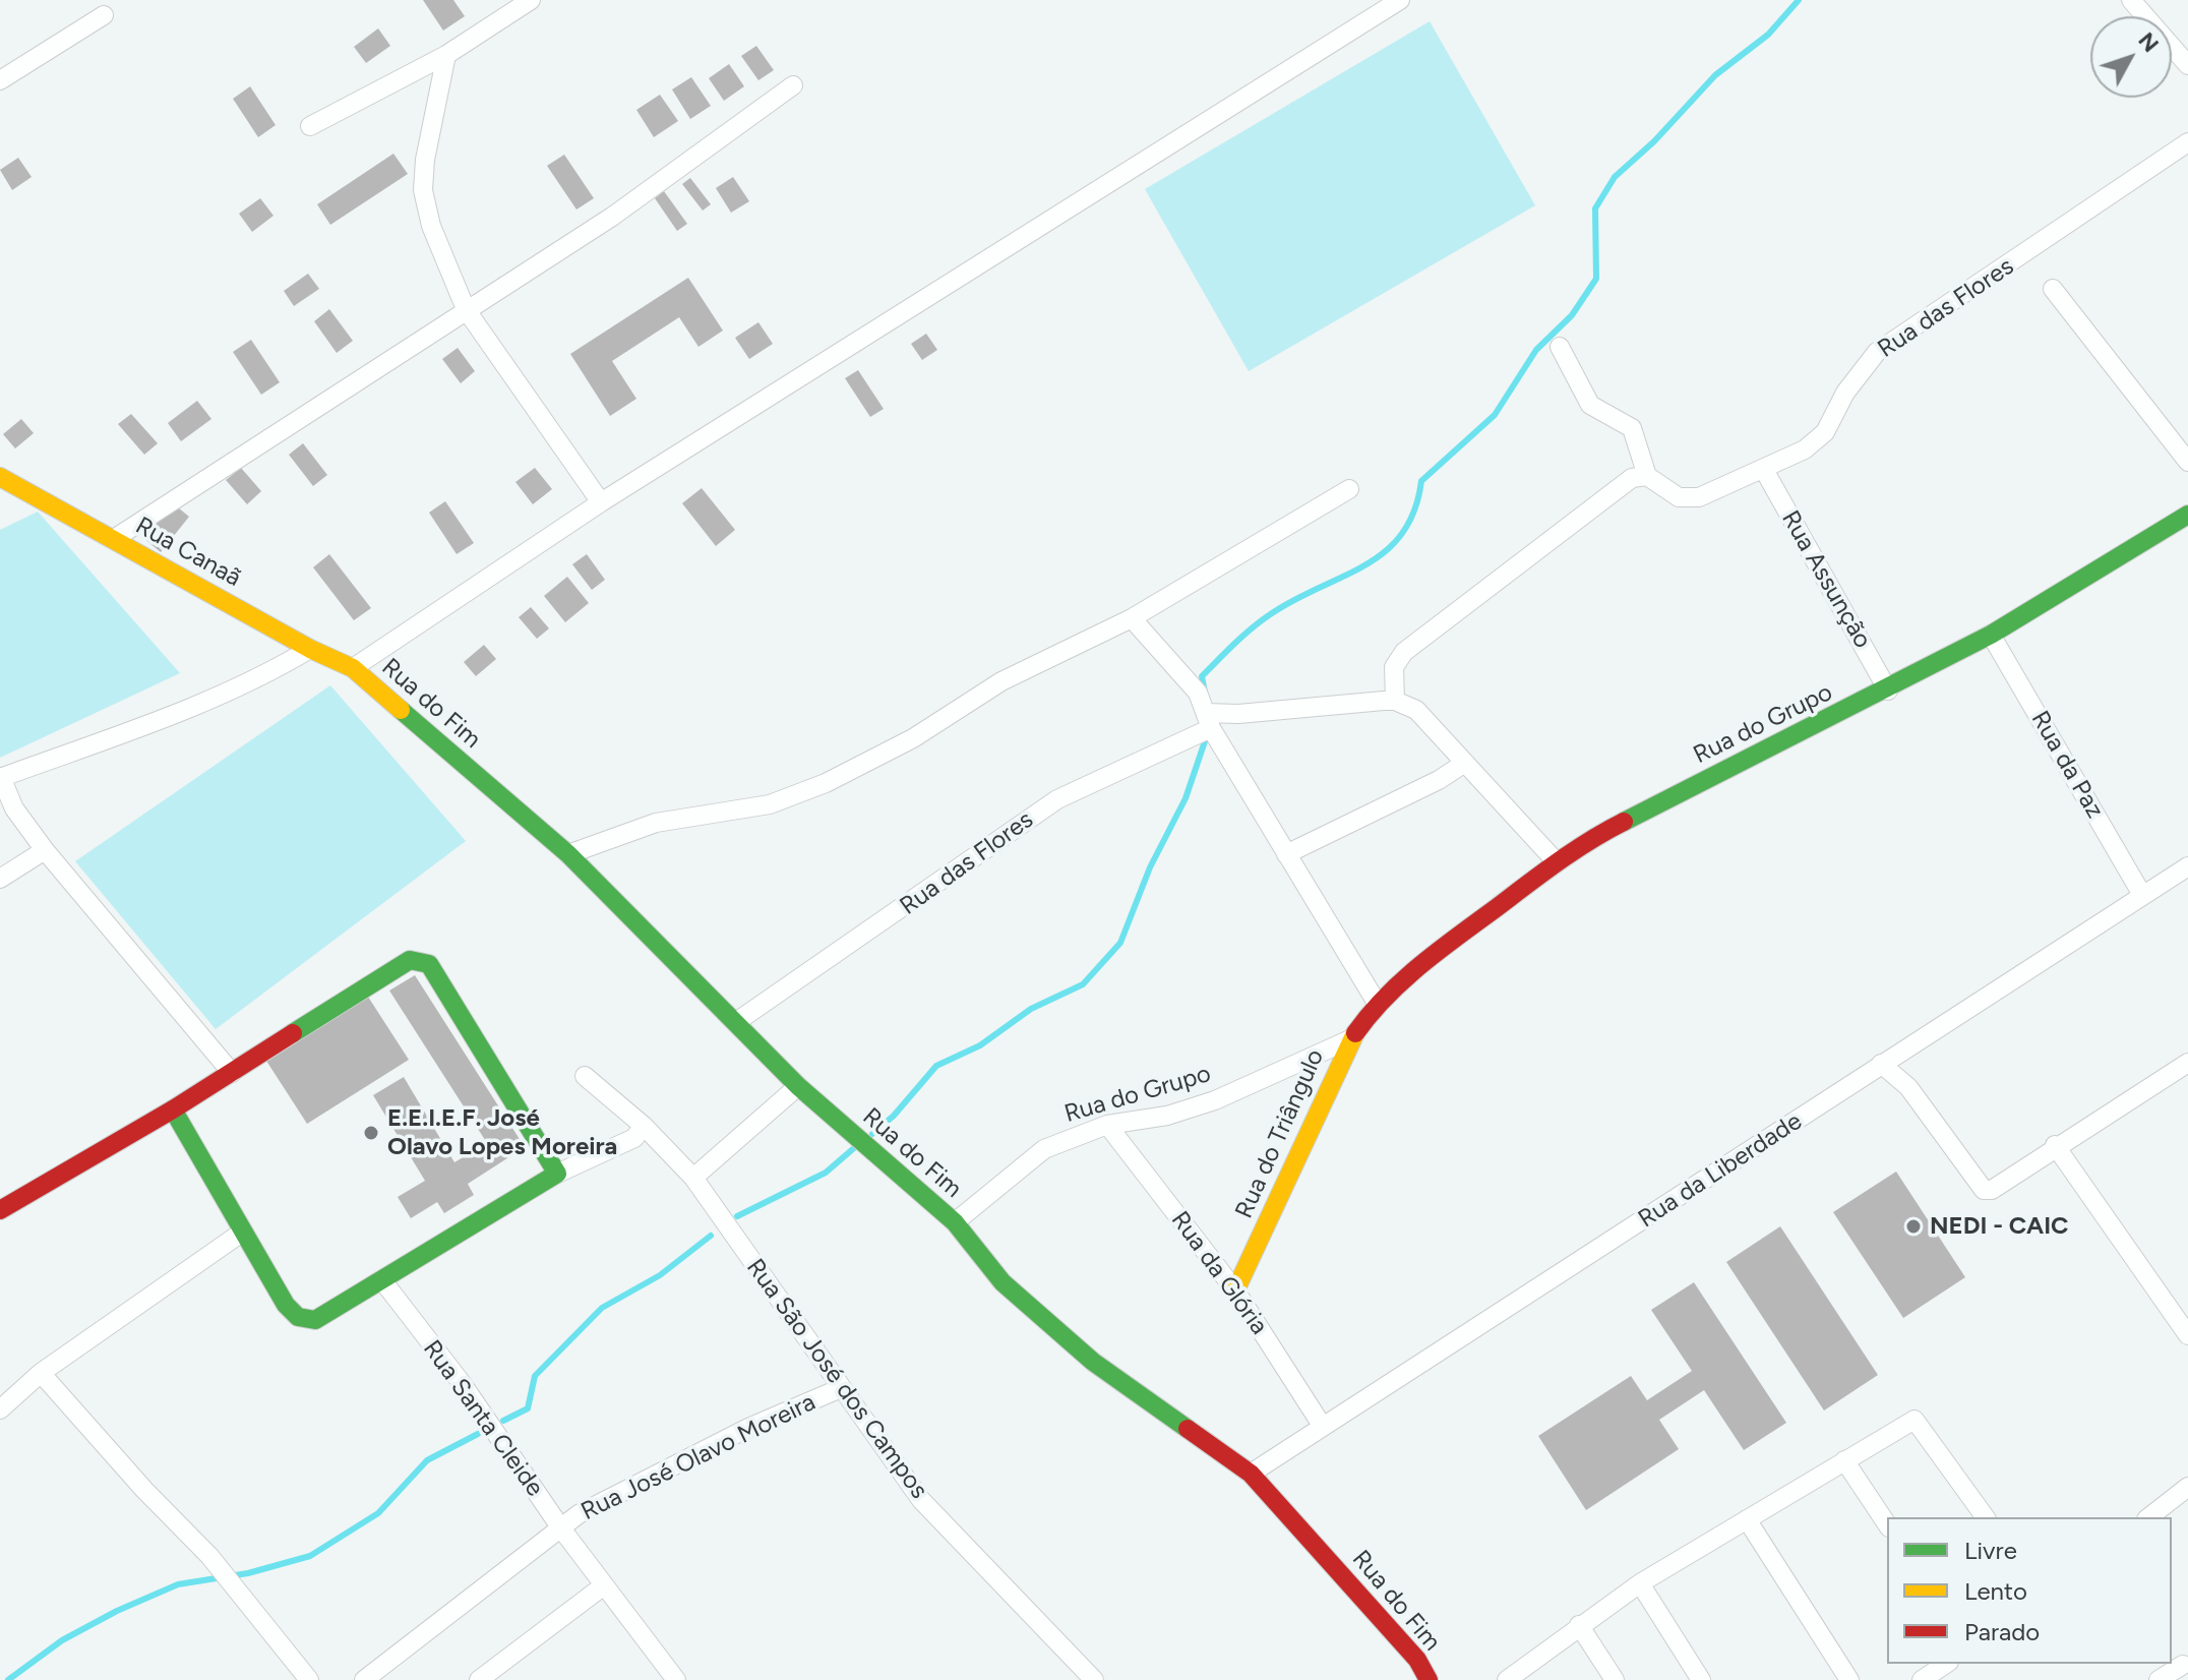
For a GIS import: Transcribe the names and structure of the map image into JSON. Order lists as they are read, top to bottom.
{
  "streets": {
    "street": [
      "Rua das Flores",
      "Rua Canaã",
      "Rua Assunção",
      "Rua do Fim",
      "Rua do Grupo",
      "Rua da Paz",
      "Rua do Triângulo",
      "Rua da Liberdade",
      "Rua da Glória",
      "Rua São José dos Campos",
      "Rua Santa Cleide",
      "Rua José Olavo Moreira"
    ]
  },
  "crossings": [
    ["Rua das Flores", "Rua Assunção"],
    ["Rua das Flores", "Rua do Fim"],
    ["Rua Canaã", "Rua do Fim"],
    ["Rua Assunção", "Rua do Grupo"],
    ["Rua do Fim", "Rua do Grupo"],
    ["Rua do Fim", "Rua da Liberdade"],
    ["Rua do Grupo", "Rua da Paz"],
    ["Rua do Grupo", "Rua do Triângulo"],
    ["Rua do Grupo", "Rua da Glória"],
    ["Rua da Paz", "Rua da Liberdade"],
    ["Rua do Triângulo", "Rua da Glória"],
    ["Rua da Liberdade", "Rua da Glória"],
    ["Rua São José dos Campos", "Rua José Olavo Moreira"],
    ["Rua Santa Cleide", "Rua José Olavo Moreira"]
  ],
  "places": ["E.E.I.E.F. José Olavo Lopes Moreira", "NEDI - CAIC"],
  "legend": ["Livre", "Lento", "Parado"],
  "north": "top right"
}
